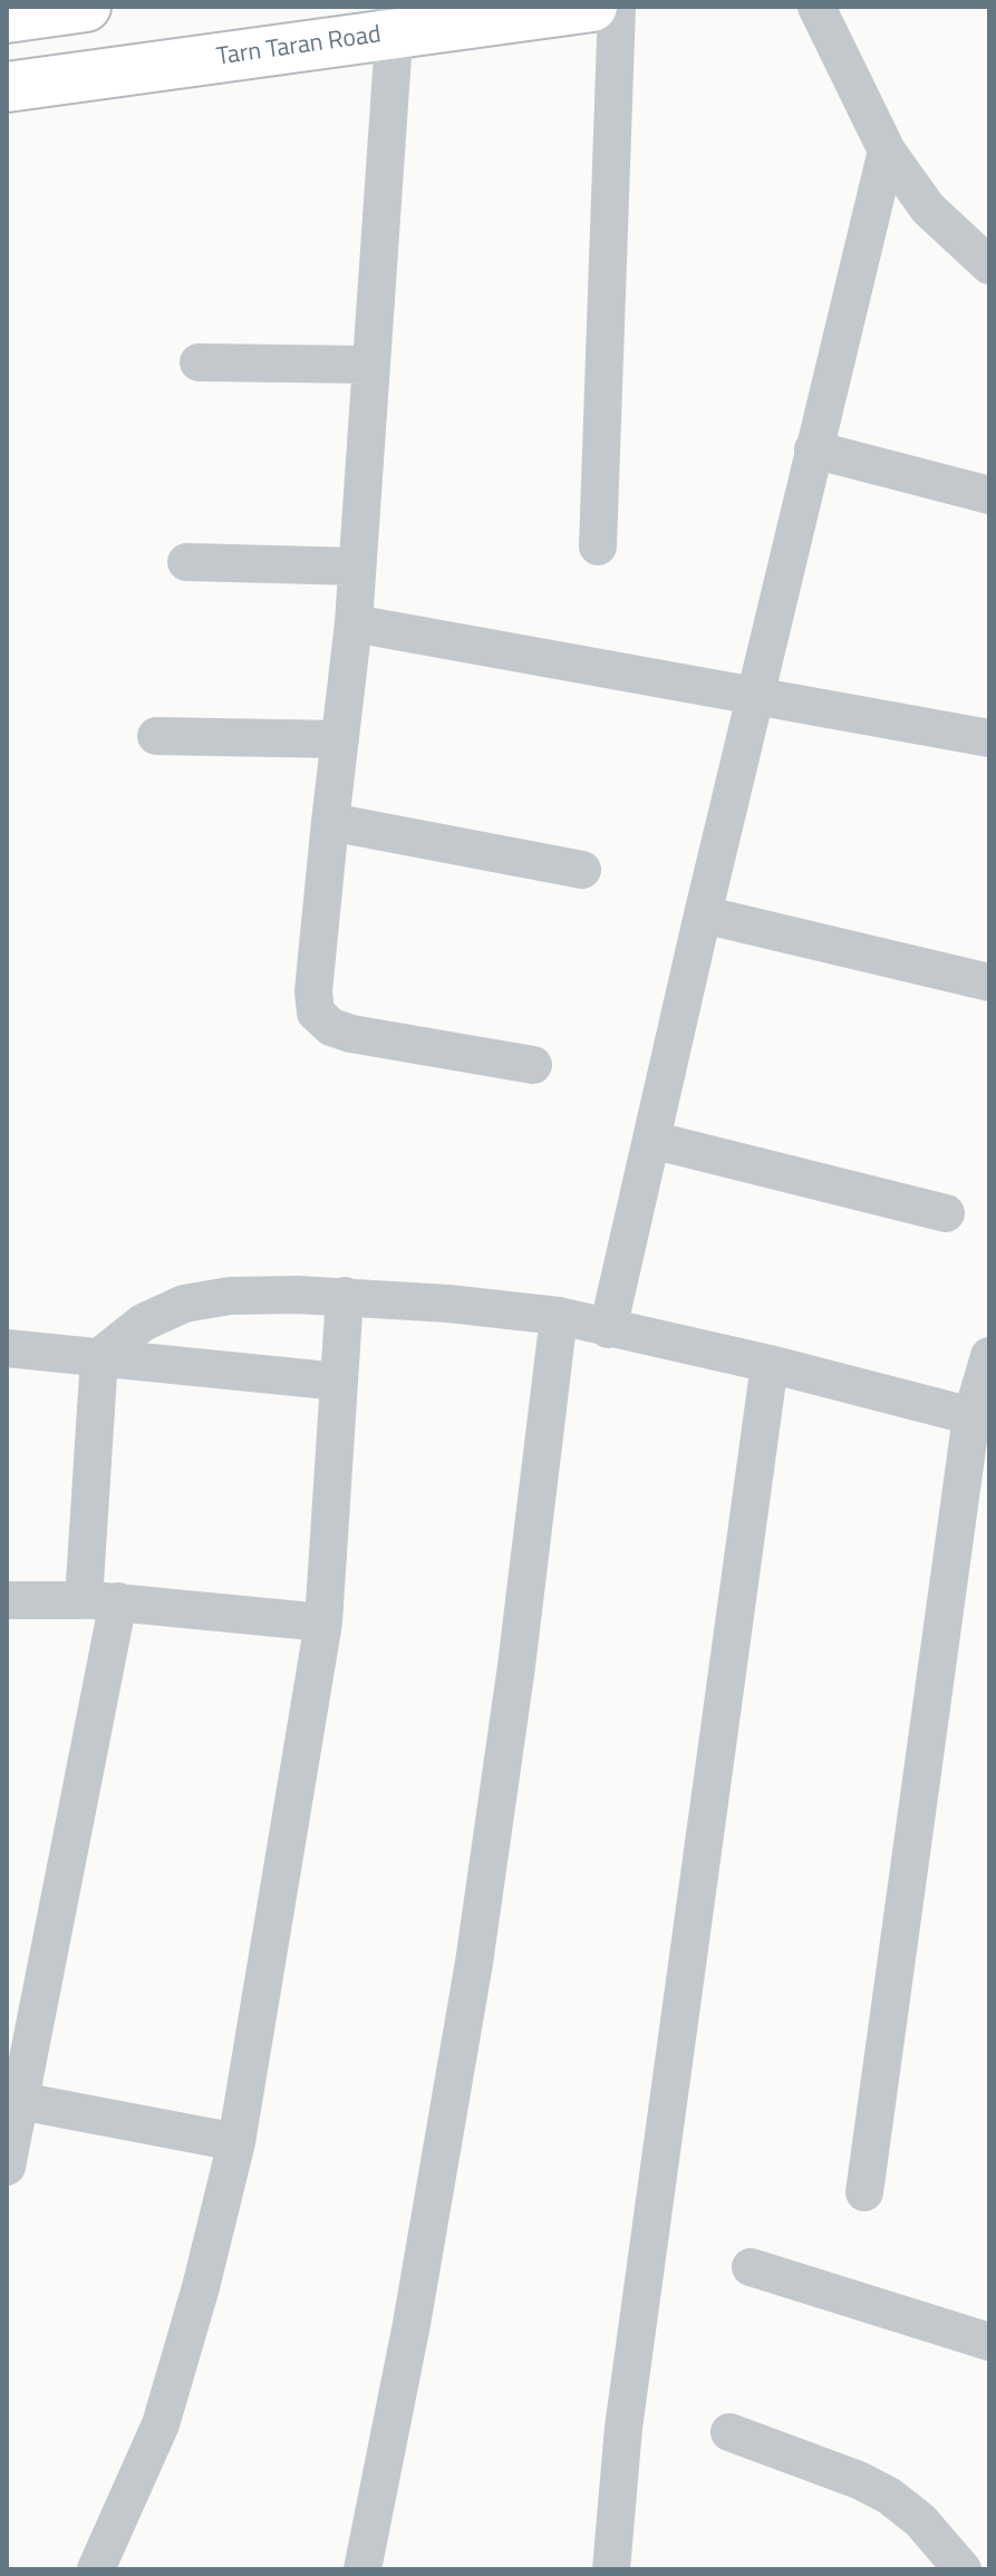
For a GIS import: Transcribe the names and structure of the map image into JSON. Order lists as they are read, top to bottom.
{
  "streets": {
    "main road": ["Tarn Taran Road"]
  }
}
